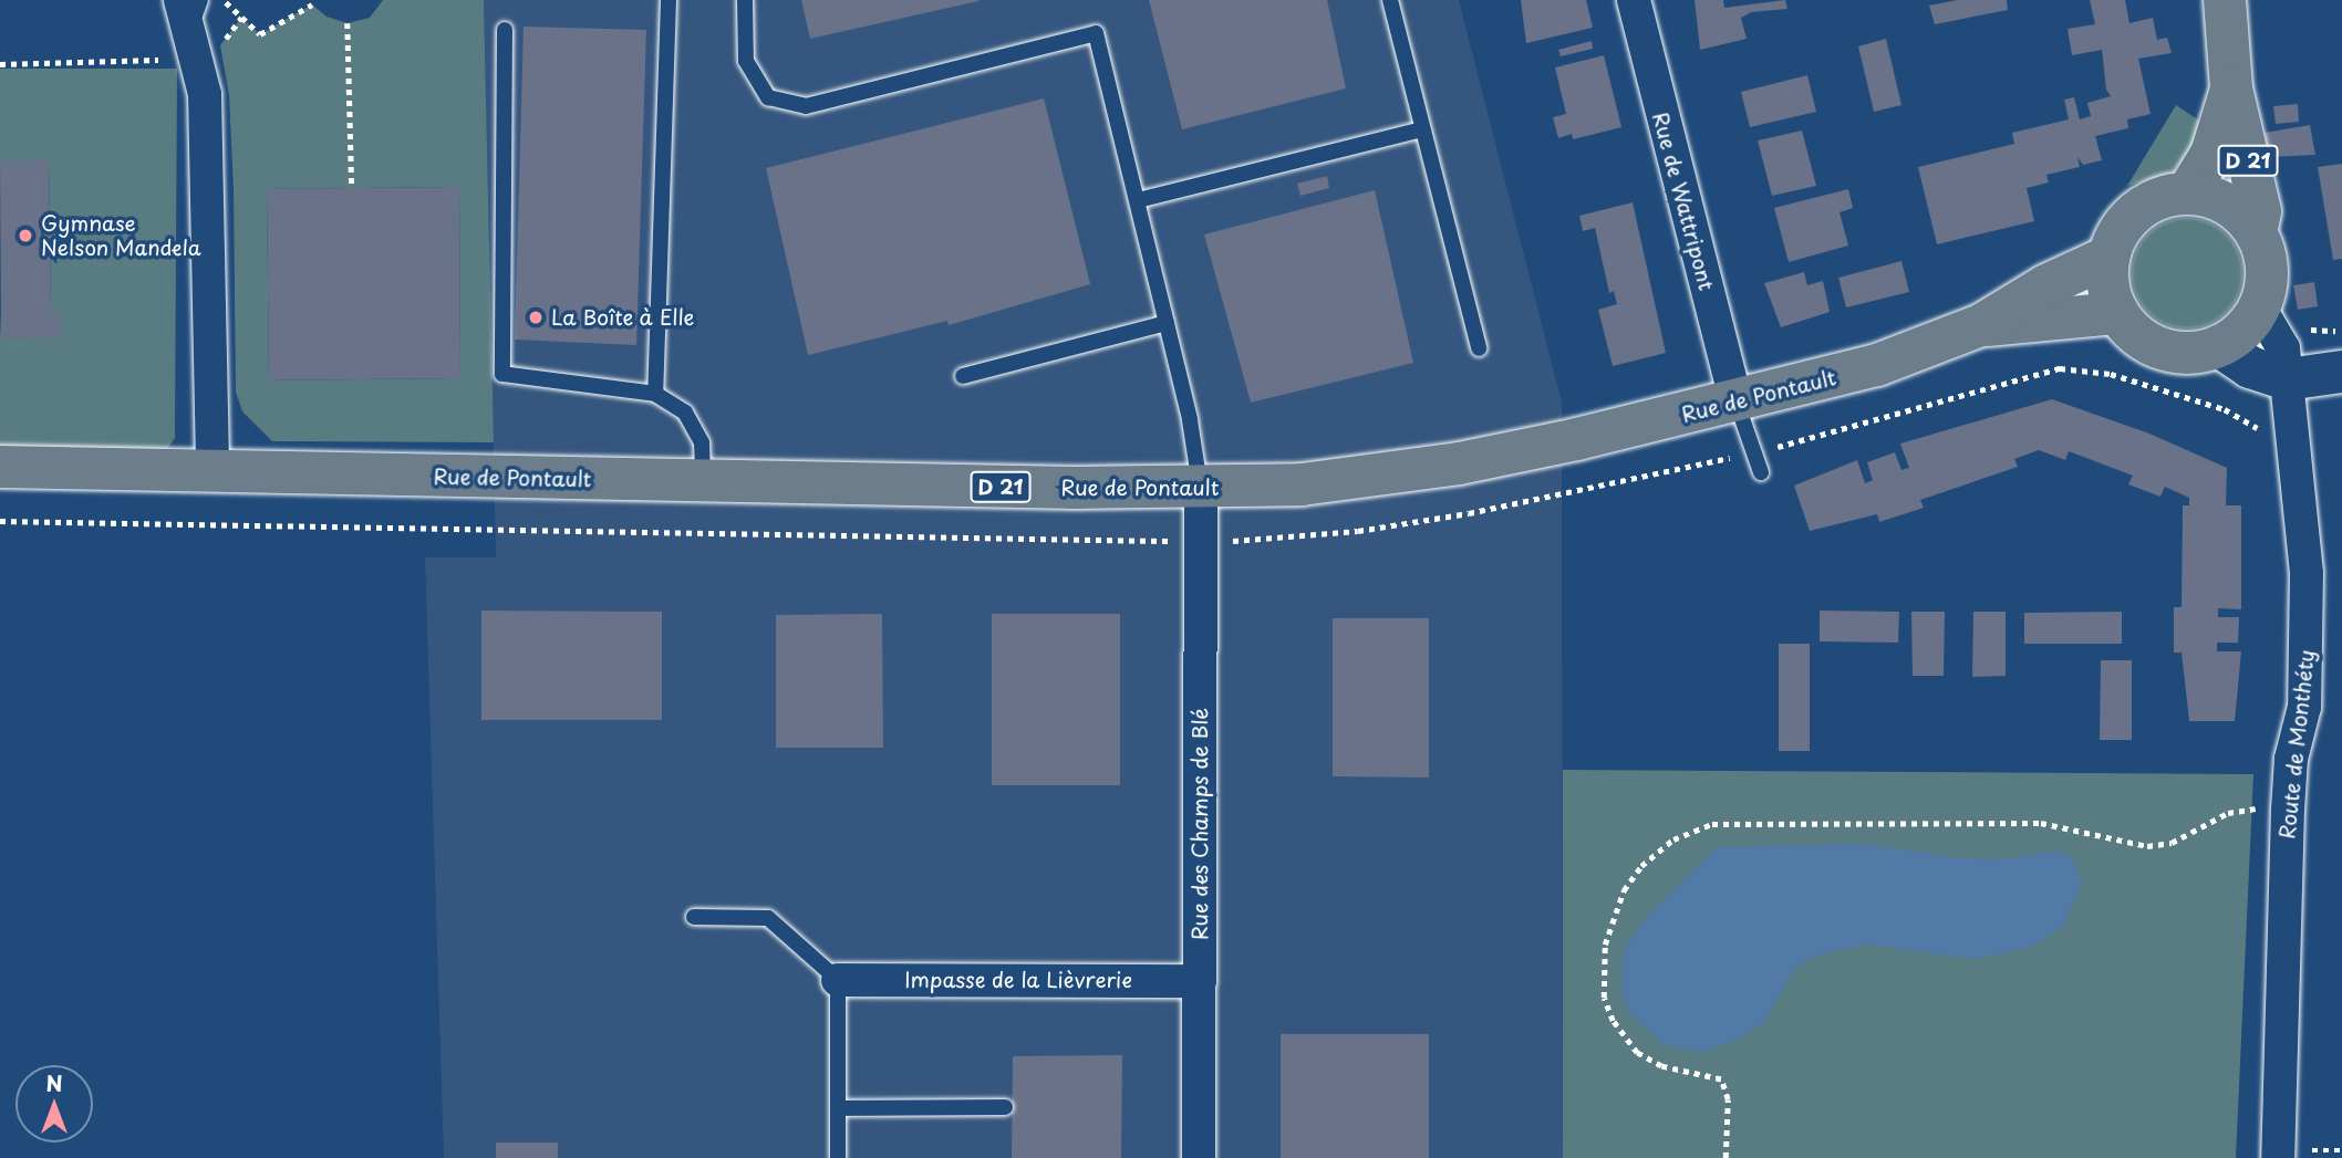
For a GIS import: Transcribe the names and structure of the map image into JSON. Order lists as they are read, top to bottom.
{
  "streets": {
    "main road": ["D 21", "Rue de Pontault"],
    "street": [
      "Rue de Wattripont",
      "Route de Monthéty",
      "Rue des Champs de Blé",
      "Impasse de la Lièvrerie"
    ]
  },
  "crossings": [
    ["D 21", "Rue de Pontault"],
    ["D 21", "Route de Monthéty"],
    ["Rue de Wattripont", "Rue de Pontault"],
    ["Rue de Pontault", "Route de Monthéty"],
    ["Rue de Pontault", "Rue des Champs de Blé"],
    ["Rue des Champs de Blé", "Impasse de la Lièvrerie"]
  ],
  "places": ["Gymnase Nelson Mandela", "La Boîte à Elle"],
  "north": "top"
}
